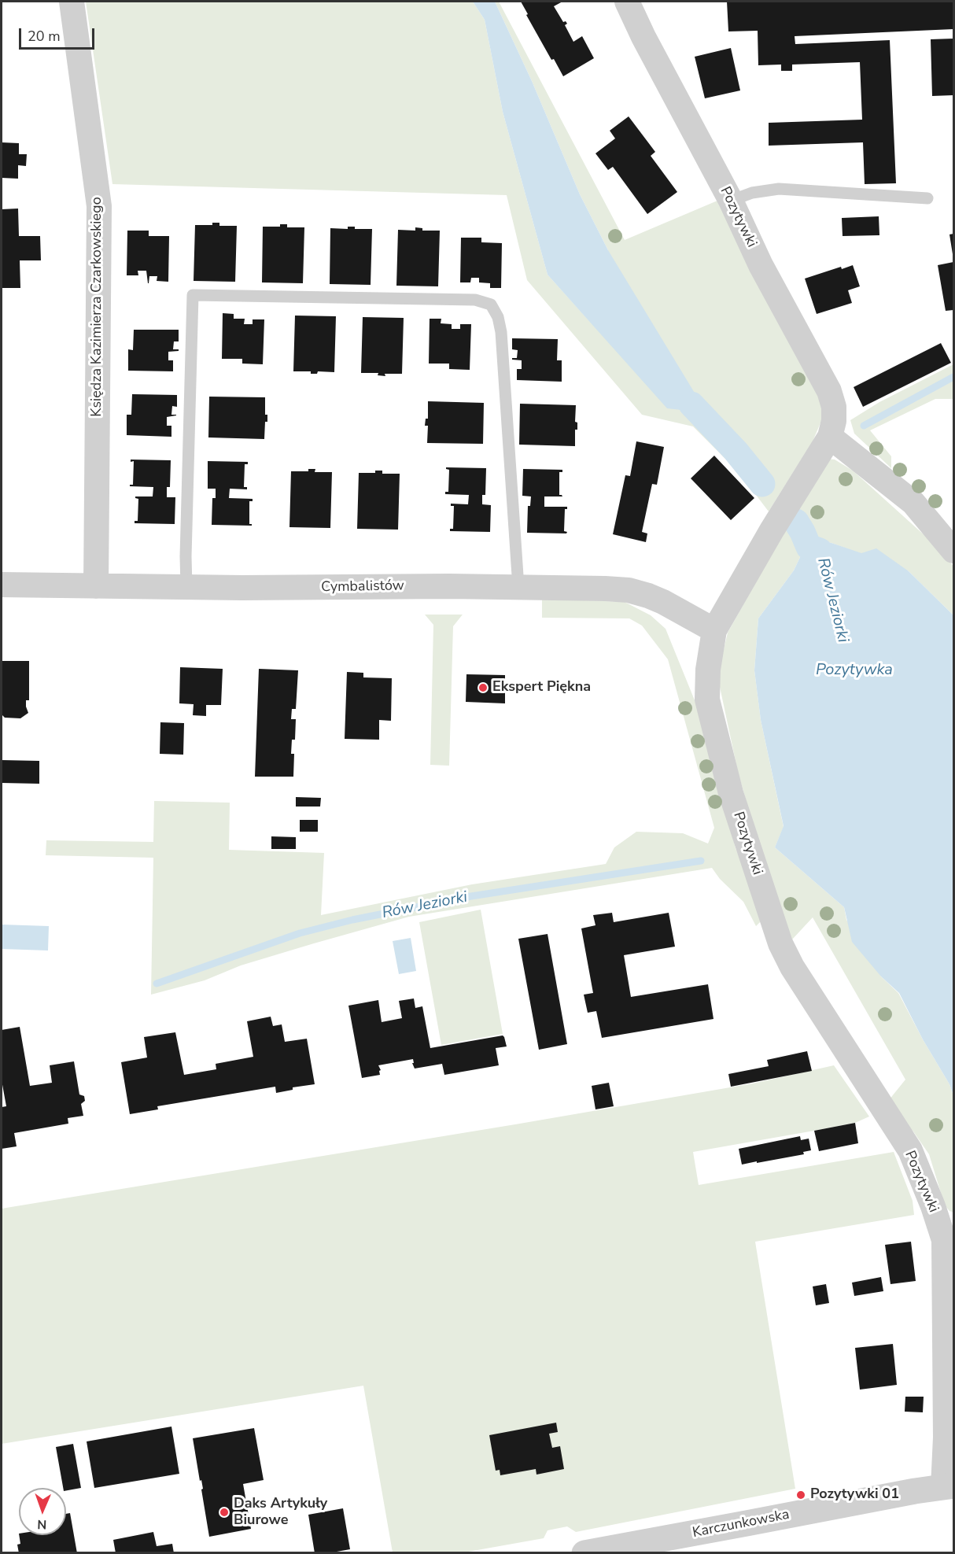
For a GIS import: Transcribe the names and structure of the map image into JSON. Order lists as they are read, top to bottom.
{
  "streets": {
    "street": [
      "Pozytywki",
      "Księdza Kazimierza Czarkowskiego",
      "Cymbalistów",
      "Karczunkowska"
    ]
  },
  "crossings": [
    ["Pozytywki", "Cymbalistów"],
    ["Pozytywki", "Karczunkowska"],
    ["Księdza Kazimierza Czarkowskiego", "Cymbalistów"]
  ],
  "water": ["Rów Jeziorki", "Pozytywka"],
  "places": ["Ekspert Piękna", "Pozytywki 01", "Daks Artykuły Biurowe"],
  "scale_bar": "20 m",
  "north": "bottom"
}
